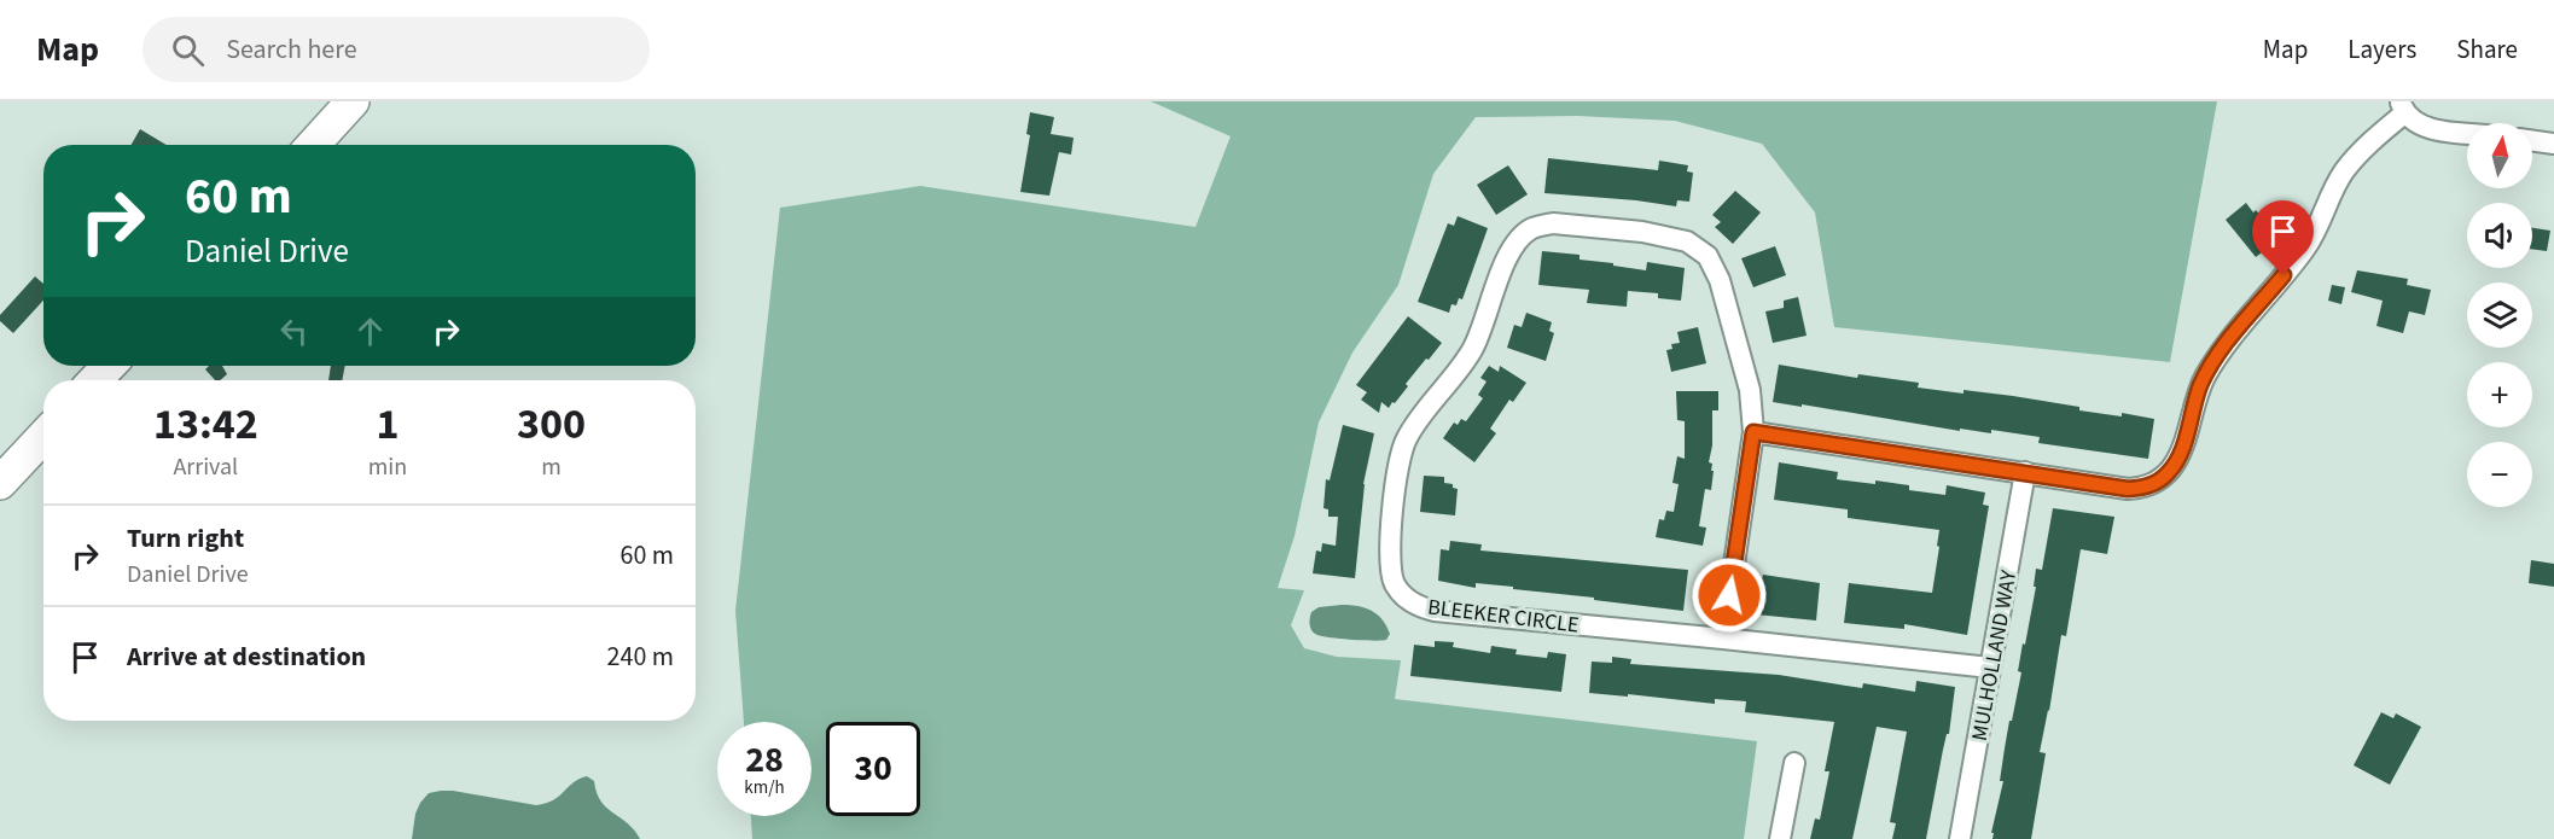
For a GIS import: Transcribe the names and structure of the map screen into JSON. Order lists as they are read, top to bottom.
{
  "streets": {
    "street": ["BLEEKER CIRCLE", "MULHOLLAND WAY"]
  },
  "crossings": [
    ["BLEEKER CIRCLE", "MULHOLLAND WAY"]
  ],
  "north": "top",
  "page": {
    "header": "Map",
    "search": "Search here",
    "nav": ["Map", "Layers", "Share"],
    "map_buttons": ["+", "−"],
    "turn": ["60 m", "Daniel Drive"],
    "eta": [
      "13:42",
      "Arrival",
      "1",
      "min",
      "300",
      "m"
    ],
    "list": [
      {
        "name": "Turn right",
        "note": "Daniel Drive",
        "value": "60 m"
      },
      {
        "name": "Arrive at destination",
        "value": "240 m"
      }
    ],
    "speed": "28 km/h",
    "limit": "30"
  }
}
